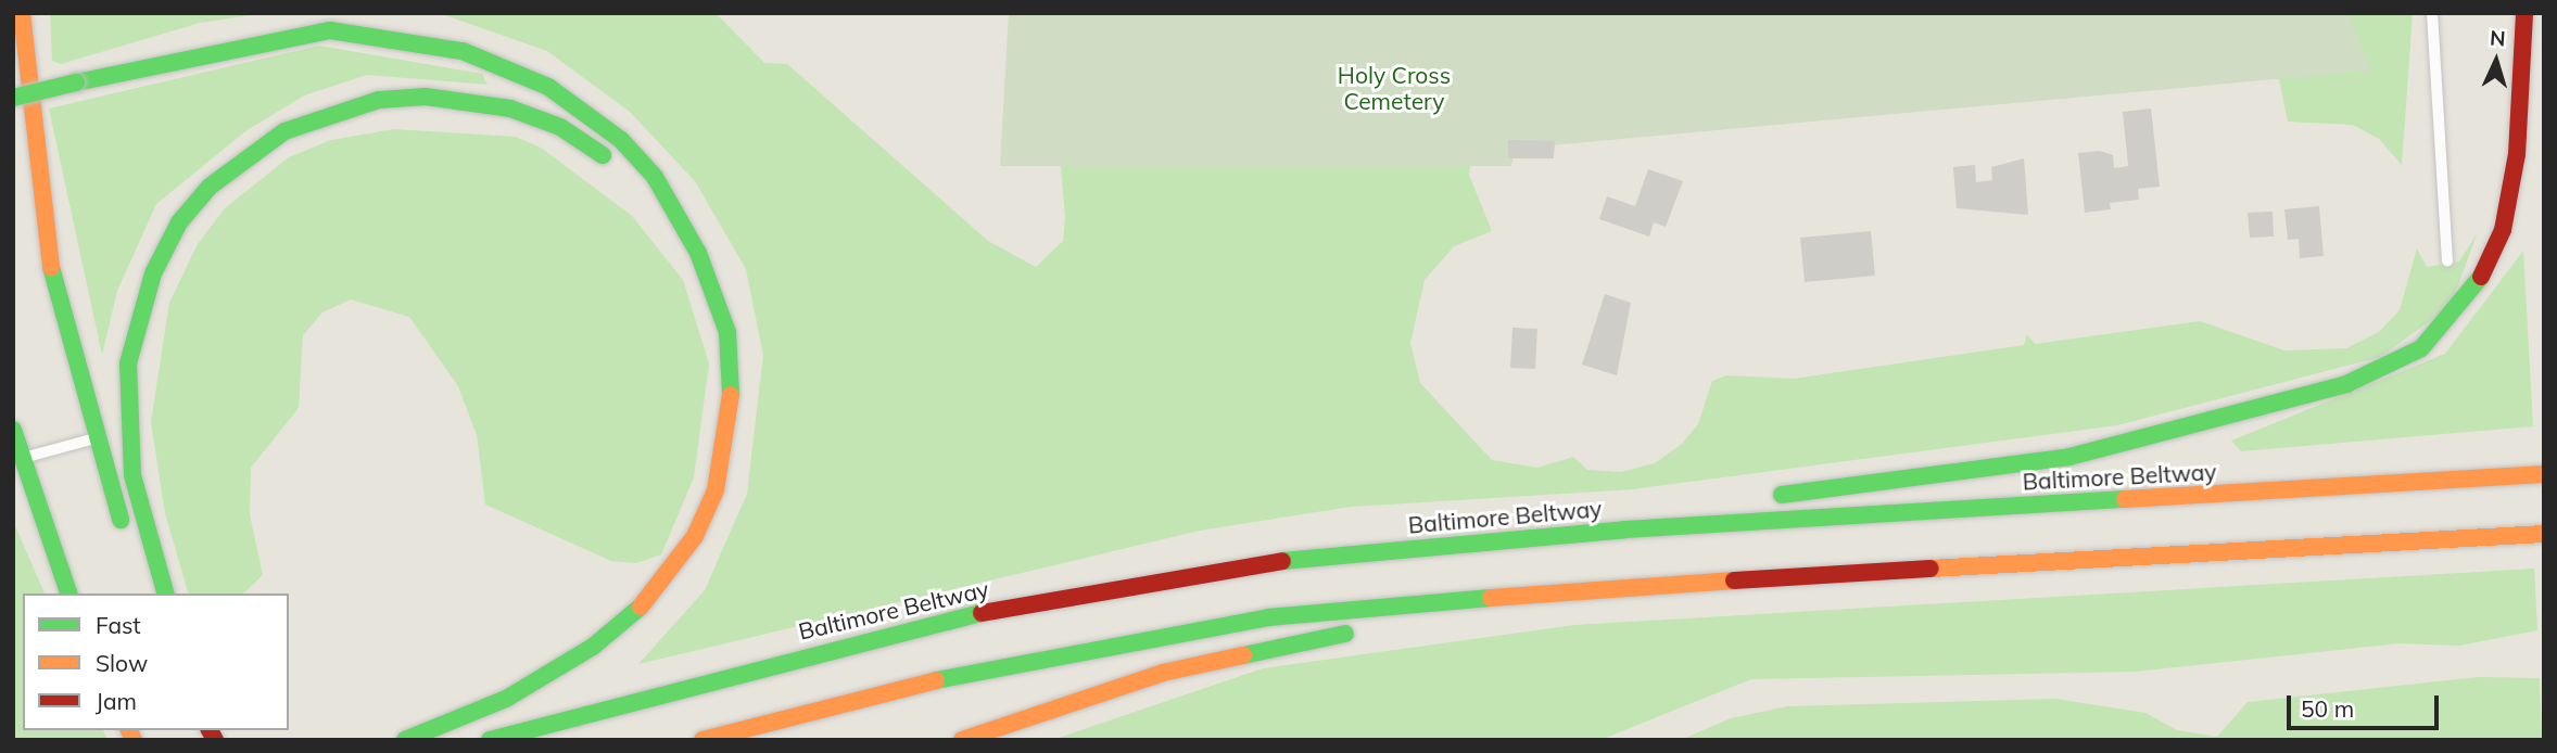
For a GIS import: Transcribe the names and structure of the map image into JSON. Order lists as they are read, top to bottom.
{
  "streets": {
    "highway": ["Baltimore Beltway"]
  },
  "parks": ["Holy Cross Cemetery"],
  "legend": ["Fast", "Slow", "Jam"],
  "scale_bar": "50 m",
  "north": "top"
}
